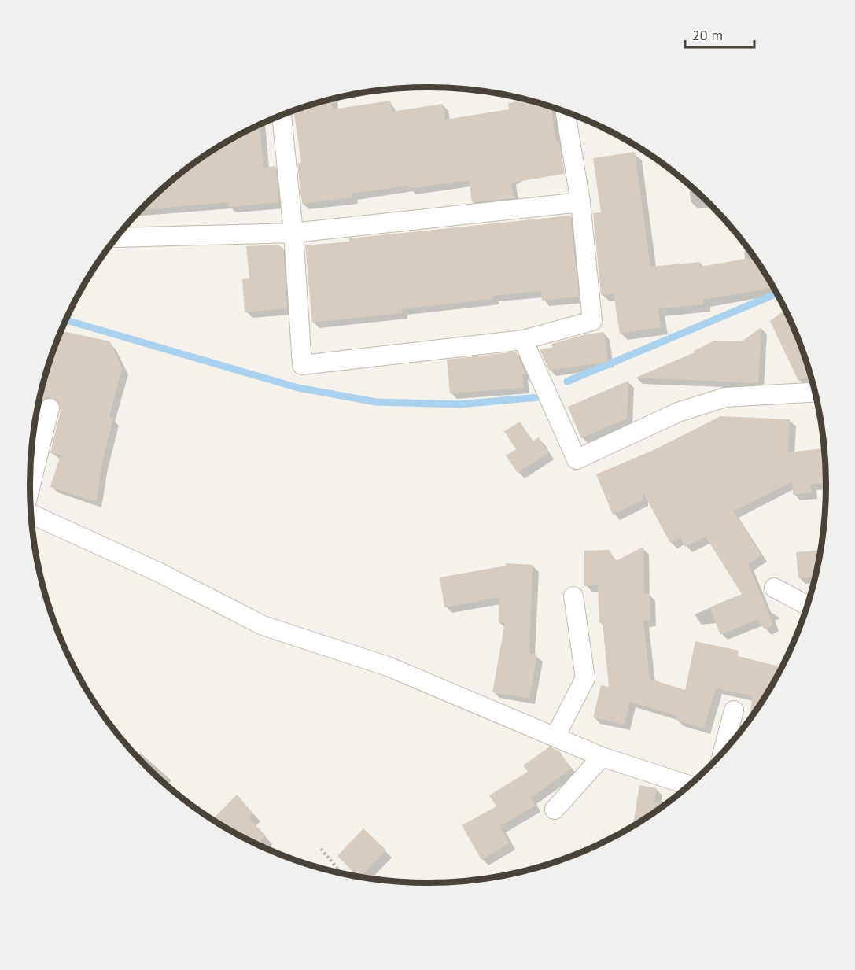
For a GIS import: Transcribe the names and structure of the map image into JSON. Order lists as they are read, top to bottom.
{
  "scale_bar": "20 m"
}
